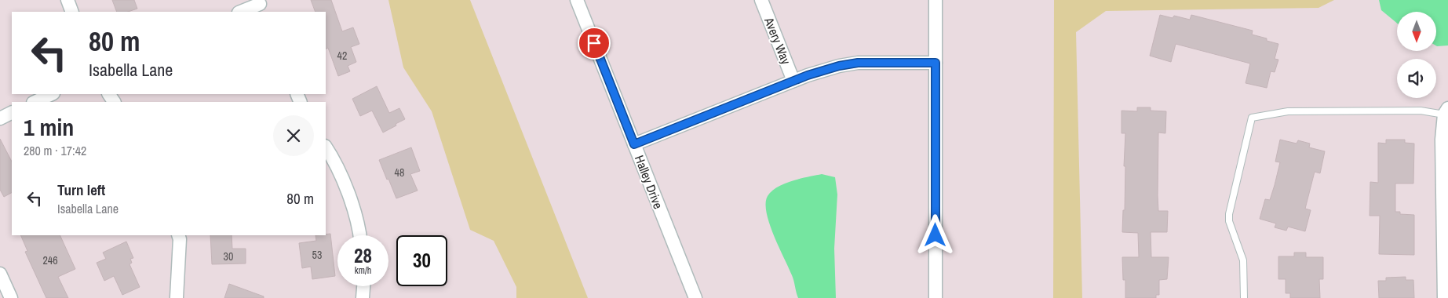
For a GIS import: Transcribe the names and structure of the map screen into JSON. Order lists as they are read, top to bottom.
{
  "streets": {
    "street": ["Avery Way", "Halley Drive"]
  },
  "house_numbers": [
    "42",
    "48",
    "53",
    "30",
    "246"
  ],
  "north": "bottom",
  "page": {
    "turn": ["80 m", "Isabella Lane"],
    "heading": ["1 min", "280 m · 17:42"],
    "list": [
      {
        "name": "Turn left",
        "note": "Isabella Lane",
        "value": "80 m"
      }
    ],
    "speed": "28 km/h",
    "limit": "30"
  }
}
